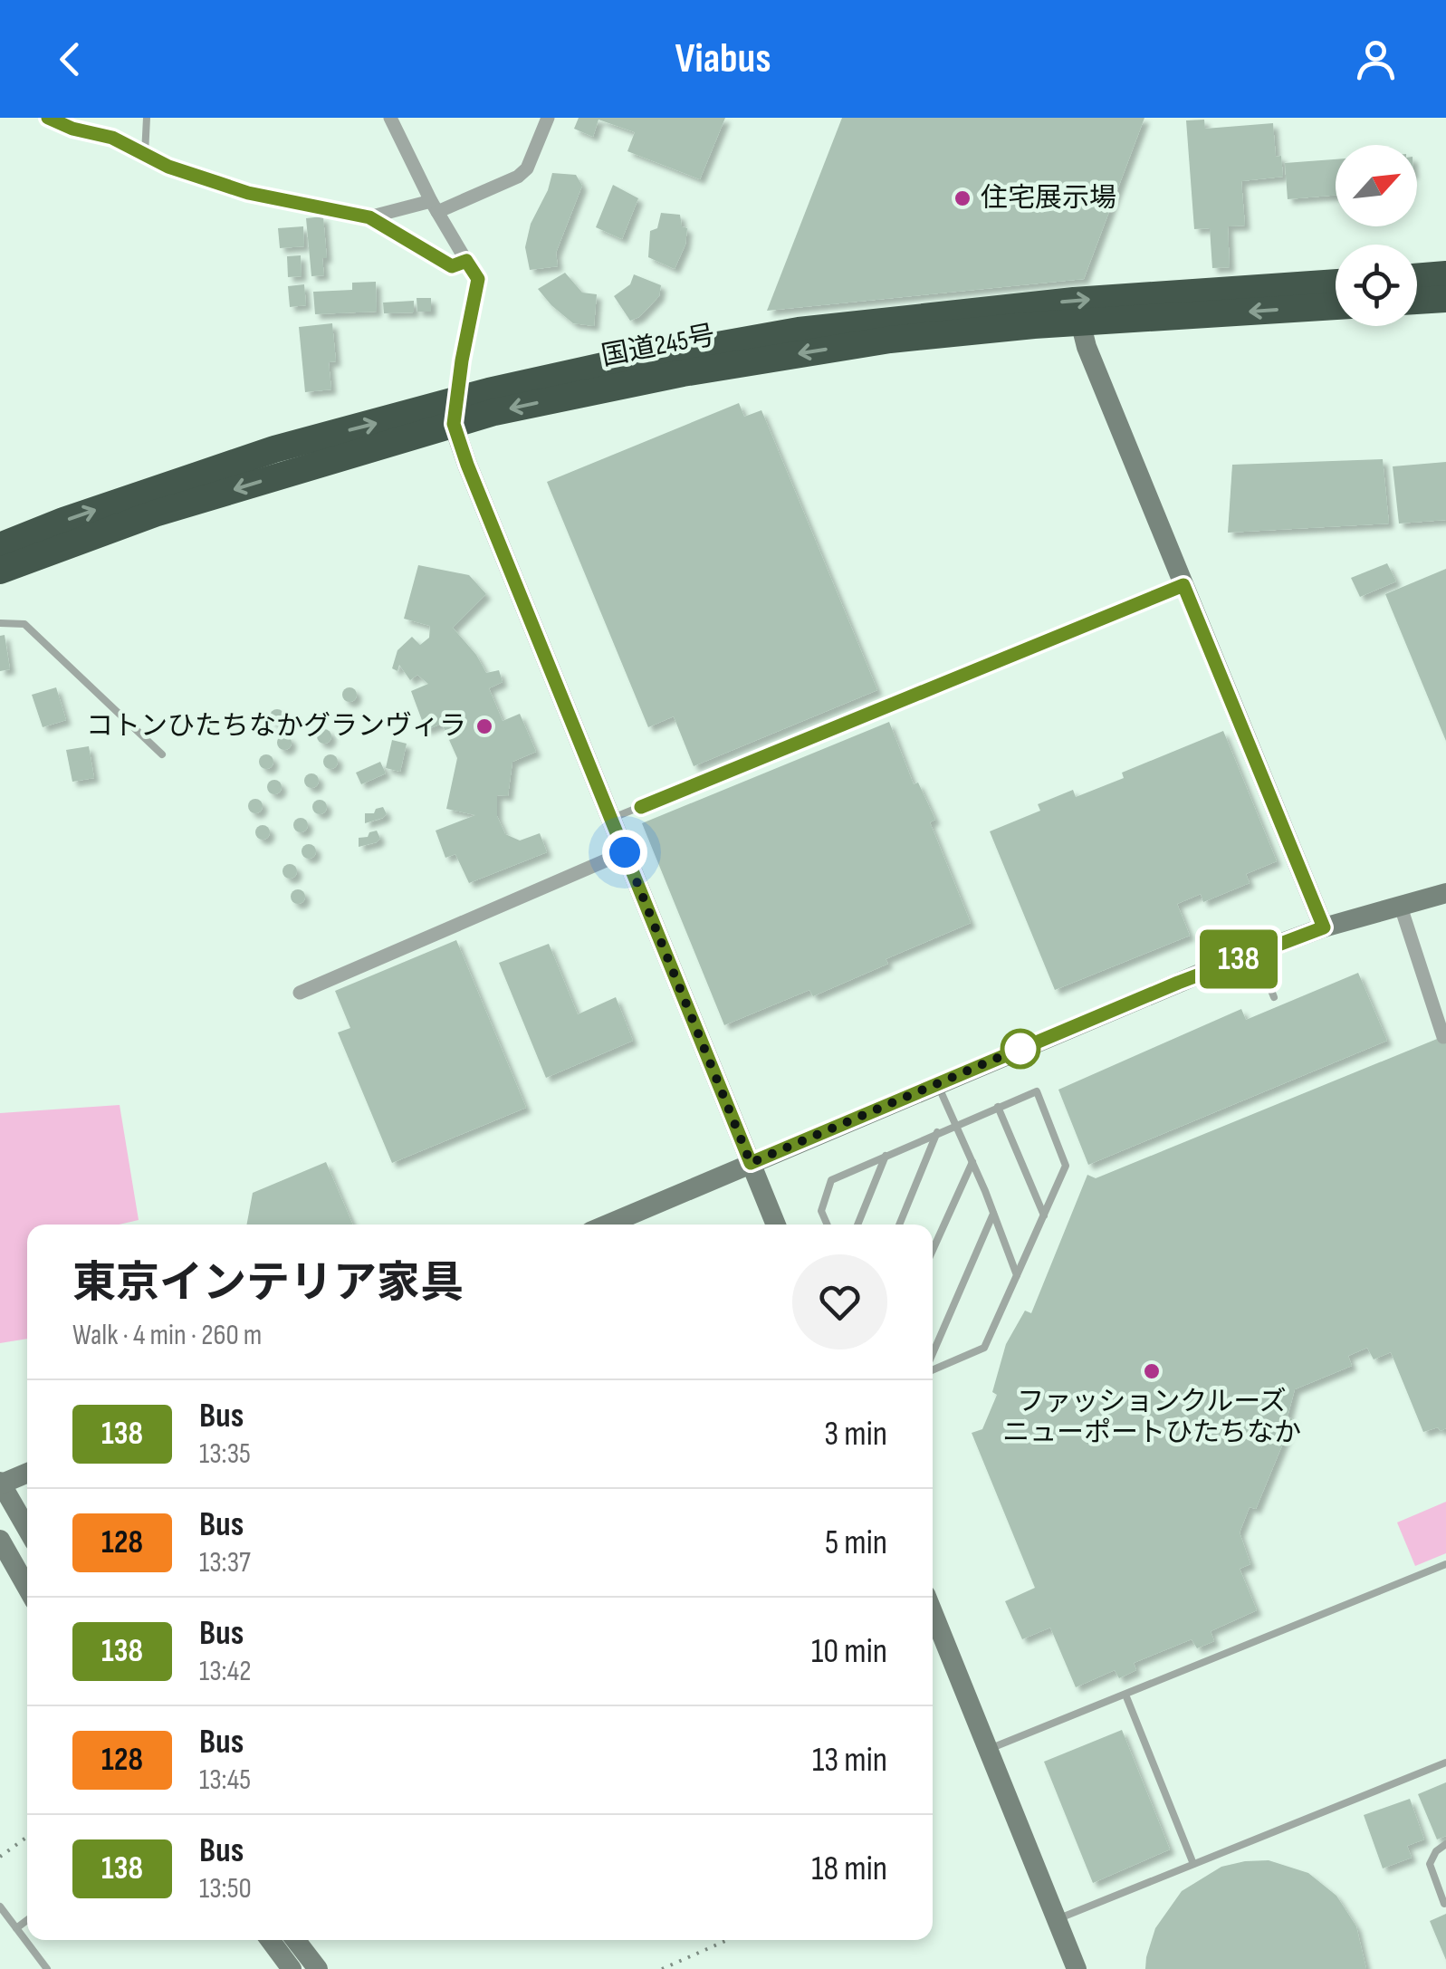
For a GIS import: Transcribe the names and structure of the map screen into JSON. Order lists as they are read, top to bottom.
{
  "streets": {
    "highway": ["国道245号"]
  },
  "places": ["住宅展示場", "コトンひたちなかグランヴィラ", "ファッションクルーズ ニューポートひたちなか"],
  "lines": ["bus line 138"],
  "north": "top right",
  "page": {
    "header": "Viabus",
    "on_map": "138",
    "heading": ["東京インテリア家具", "Walk · 4 min · 260 m"],
    "list": [
      {
        "mark": "138",
        "name": "Bus",
        "note": "13:35",
        "value": "3 min"
      },
      {
        "mark": "128",
        "name": "Bus",
        "note": "13:37",
        "value": "5 min"
      },
      {
        "mark": "138",
        "name": "Bus",
        "note": "13:42",
        "value": "10 min"
      },
      {
        "mark": "128",
        "name": "Bus",
        "note": "13:45",
        "value": "13 min"
      },
      {
        "mark": "138",
        "name": "Bus",
        "note": "13:50",
        "value": "18 min"
      }
    ]
  }
}
